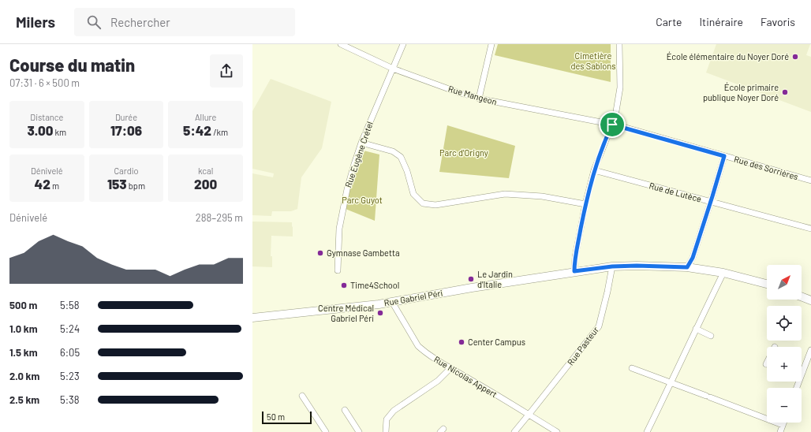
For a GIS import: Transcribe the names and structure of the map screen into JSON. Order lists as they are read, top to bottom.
{
  "streets": {
    "street": [
      "Rue Mangeon",
      "Rue Eugène Crétel",
      "Rue des Sorrières",
      "Rue de Lutèce",
      "Rue Gabriel Péri",
      "Rue Pasteur",
      "Rue Nicolas Appert"
    ]
  },
  "crossings": [
    ["Rue Mangeon", "Rue Eugène Crétel"],
    ["Rue Mangeon", "Rue des Sorrières"],
    ["Rue Gabriel Péri", "Rue Pasteur"],
    ["Rue Gabriel Péri", "Rue Nicolas Appert"],
    ["Rue Pasteur", "Rue Nicolas Appert"]
  ],
  "parks": ["Cimetière des Sablons", "Parc d'Origny", "Parc Guyot"],
  "places": [
    "École élémentaire du Noyer Doré",
    "École primaire publique Noyer Doré",
    "Gymnase Gambetta",
    "Le Jardin d'Italie",
    "Time4School",
    "Centre Médical Gabriel Péri",
    "Center Campus"
  ],
  "scale_bar": "50 m",
  "north": "top right",
  "page": {
    "header": "Milers",
    "search": "Rechercher",
    "nav": ["Carte", "Itinéraire", "Favoris"],
    "heading": ["Course du matin", "07:31 · 6 × 500 m"],
    "stats": [
      ["Distance", "3.00 km"],
      ["Durée", "17:06"],
      ["Allure", "5:42 /km"],
      ["Dénivelé", "42 m"],
      ["Cardio", "153 bpm"],
      ["kcal", "200"]
    ],
    "chart": ["Dénivelé", "288–295 m"],
    "map_buttons": ["+", "−"],
    "list": [
      {
        "name": "500 m",
        "note": "5:58"
      },
      {
        "name": "1.0 km",
        "note": "5:24"
      },
      {
        "name": "1.5 km",
        "note": "6:05"
      },
      {
        "name": "2.0 km",
        "note": "5:23"
      },
      {
        "name": "2.5 km",
        "note": "5:38"
      }
    ],
    "scale": "50 m"
  }
}
